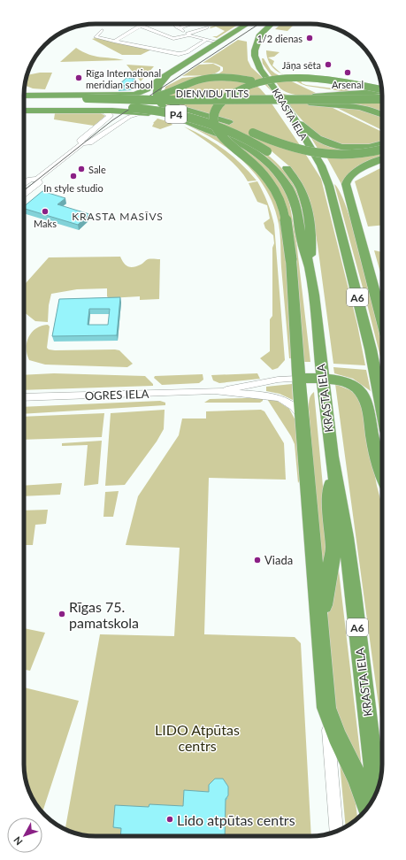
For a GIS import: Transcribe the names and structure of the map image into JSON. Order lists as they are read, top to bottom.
{
  "streets": {
    "highway": [
      "DIENVIDU TILTS",
      "P4",
      "KRASTA IELA",
      "A6"
    ],
    "street": ["OGRES IELA"]
  },
  "crossings": [
    ["DIENVIDU TILTS", "P4"],
    ["P4", "KRASTA IELA"],
    ["KRASTA IELA", "A6"]
  ],
  "districts": ["KRASTA MASĪVS"],
  "parks": ["LIDO Atpūtas centrs"],
  "places": [
    "1/2 dienas",
    "Jāņa sēta",
    "Arsenal",
    "Rīga International meridian school",
    "Sale",
    "In style studio",
    "Maks",
    "Viada",
    "Rīgas 75. pamatskola",
    "Lido atpūtas centrs"
  ],
  "north": "bottom left"
}
